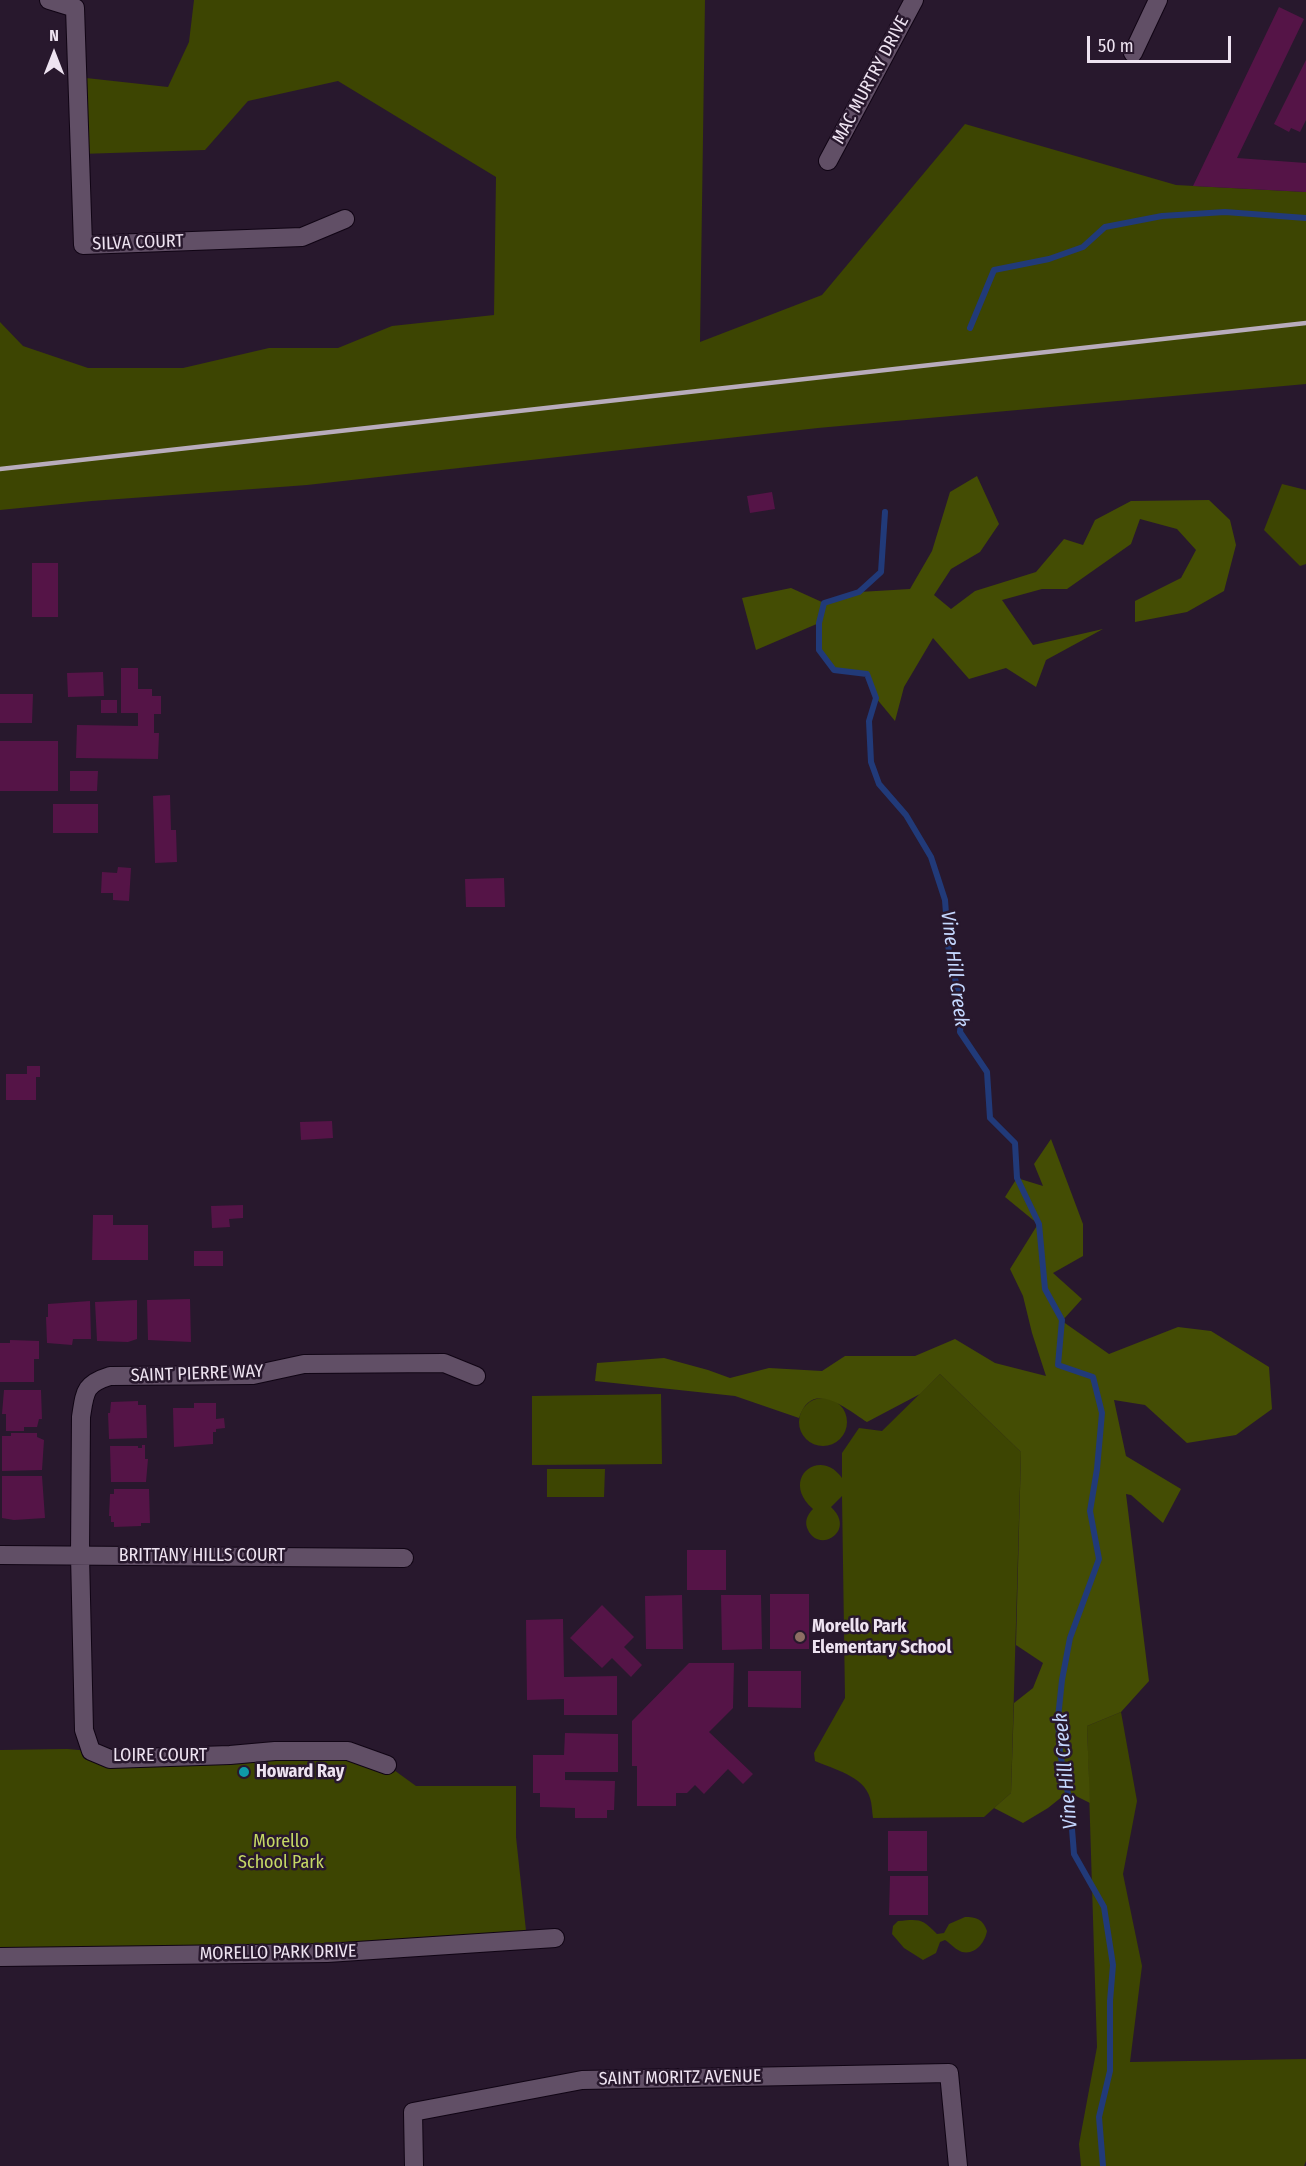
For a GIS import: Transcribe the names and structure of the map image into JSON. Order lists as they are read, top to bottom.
{
  "streets": {
    "street": [
      "MAC MURTRY DRIVE",
      "SILVA COURT",
      "SAINT PIERRE WAY",
      "BRITTANY HILLS COURT",
      "LOIRE COURT",
      "MORELLO PARK DRIVE",
      "SAINT MORITZ AVENUE"
    ]
  },
  "crossings": [
    ["SAINT PIERRE WAY", "BRITTANY HILLS COURT"],
    ["SAINT PIERRE WAY", "LOIRE COURT"],
    ["BRITTANY HILLS COURT", "LOIRE COURT"]
  ],
  "water": ["Vine Hill Creek"],
  "parks": ["Morello School Park"],
  "places": ["Morello Park Elementary School", "Howard Ray"],
  "scale_bar": "50 m",
  "north": "top"
}
